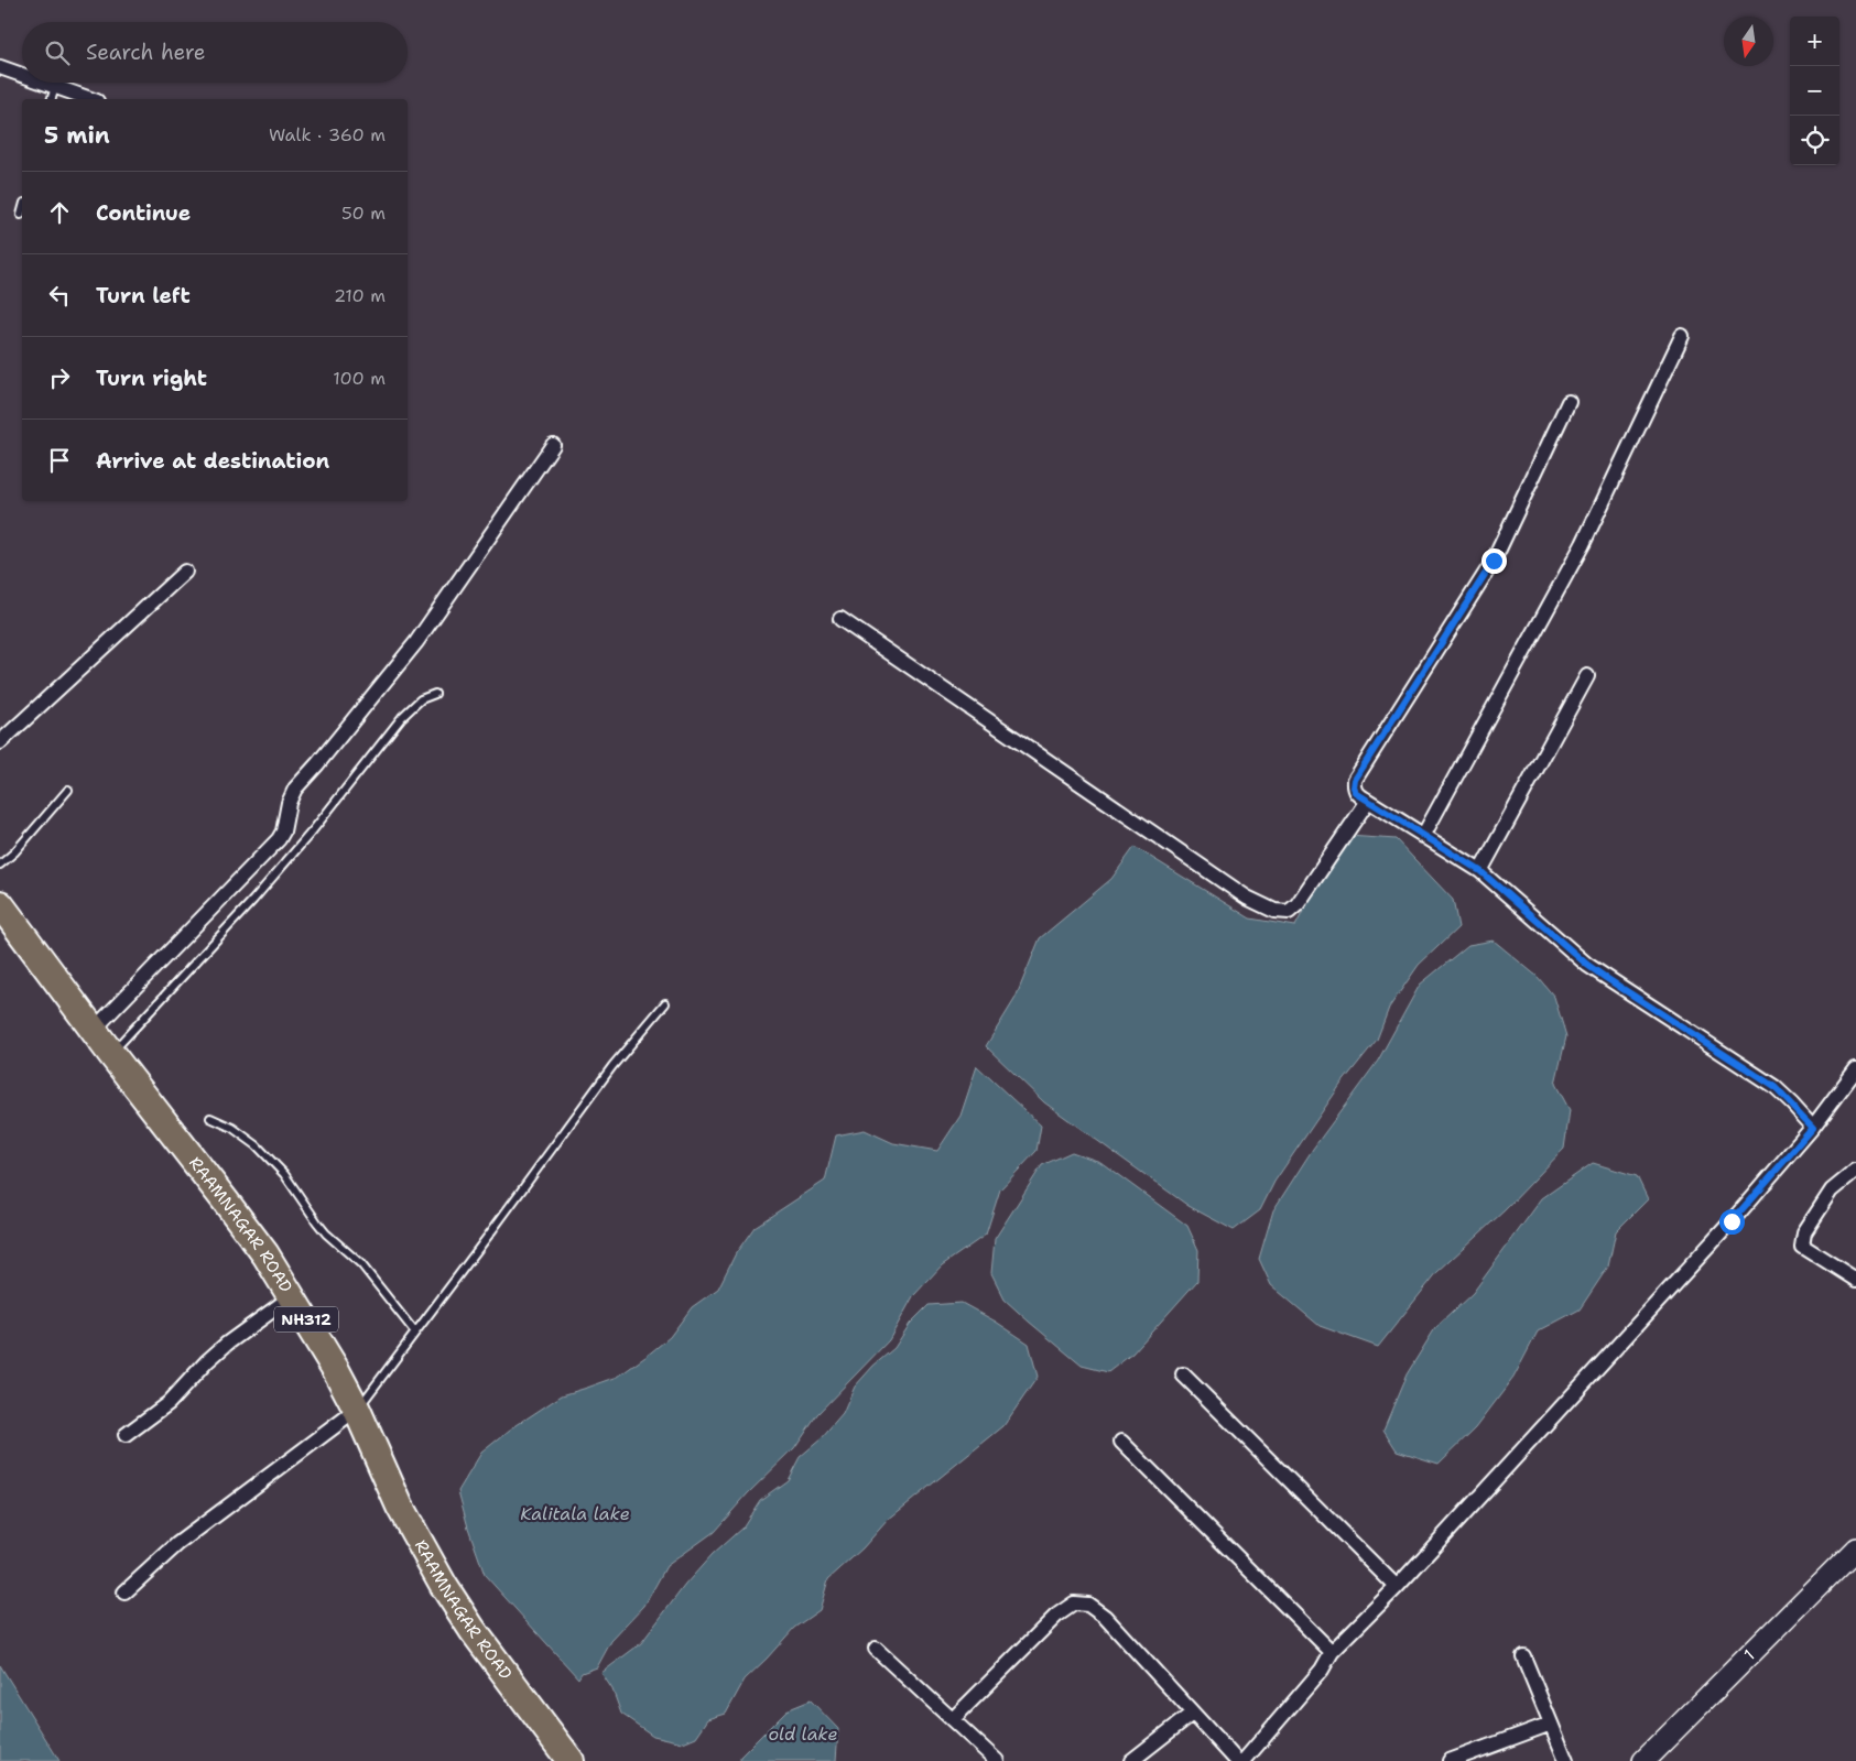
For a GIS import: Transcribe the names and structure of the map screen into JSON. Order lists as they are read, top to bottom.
{
  "streets": {
    "highway": ["RAAMNAGAR ROAD", "NH312"],
    "street": ["1"]
  },
  "water": ["Kalitala lake", "old lake"],
  "north": "bottom",
  "page": {
    "map_buttons": ["+", "−"],
    "search": "Search here",
    "heading": ["5 min", "Walk · 360 m"],
    "list": [
      ["Continue", "50 m"],
      ["Turn left", "210 m"],
      ["Turn right", "100 m"],
      "Arrive at destination"
    ]
  }
}
